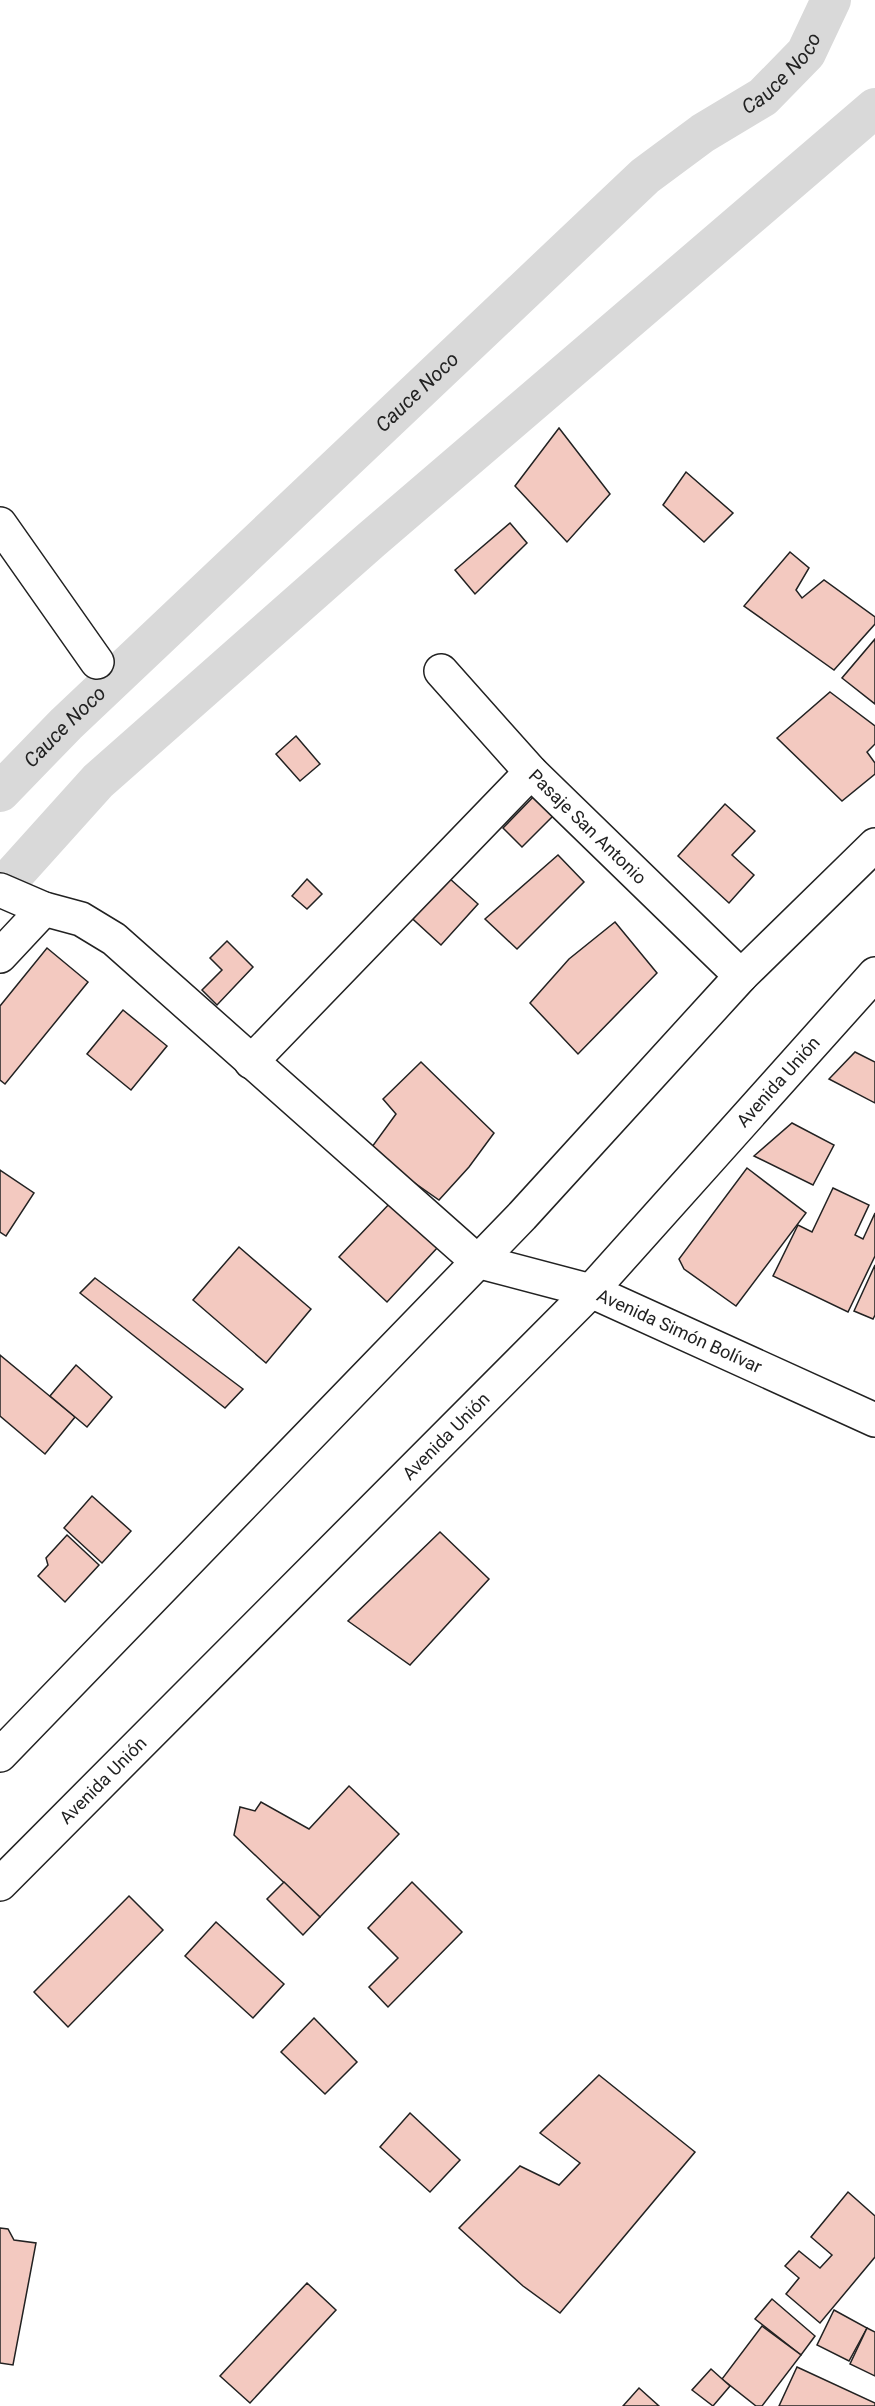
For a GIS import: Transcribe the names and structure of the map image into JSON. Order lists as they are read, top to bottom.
{
  "streets": {
    "main road": ["Pasaje San Antonio", "Avenida Unión", "Avenida Simón Bolívar"]
  },
  "crossings": [
    ["Avenida Unión", "Avenida Simón Bolívar"]
  ],
  "water": ["Cauce Noco"]
}
